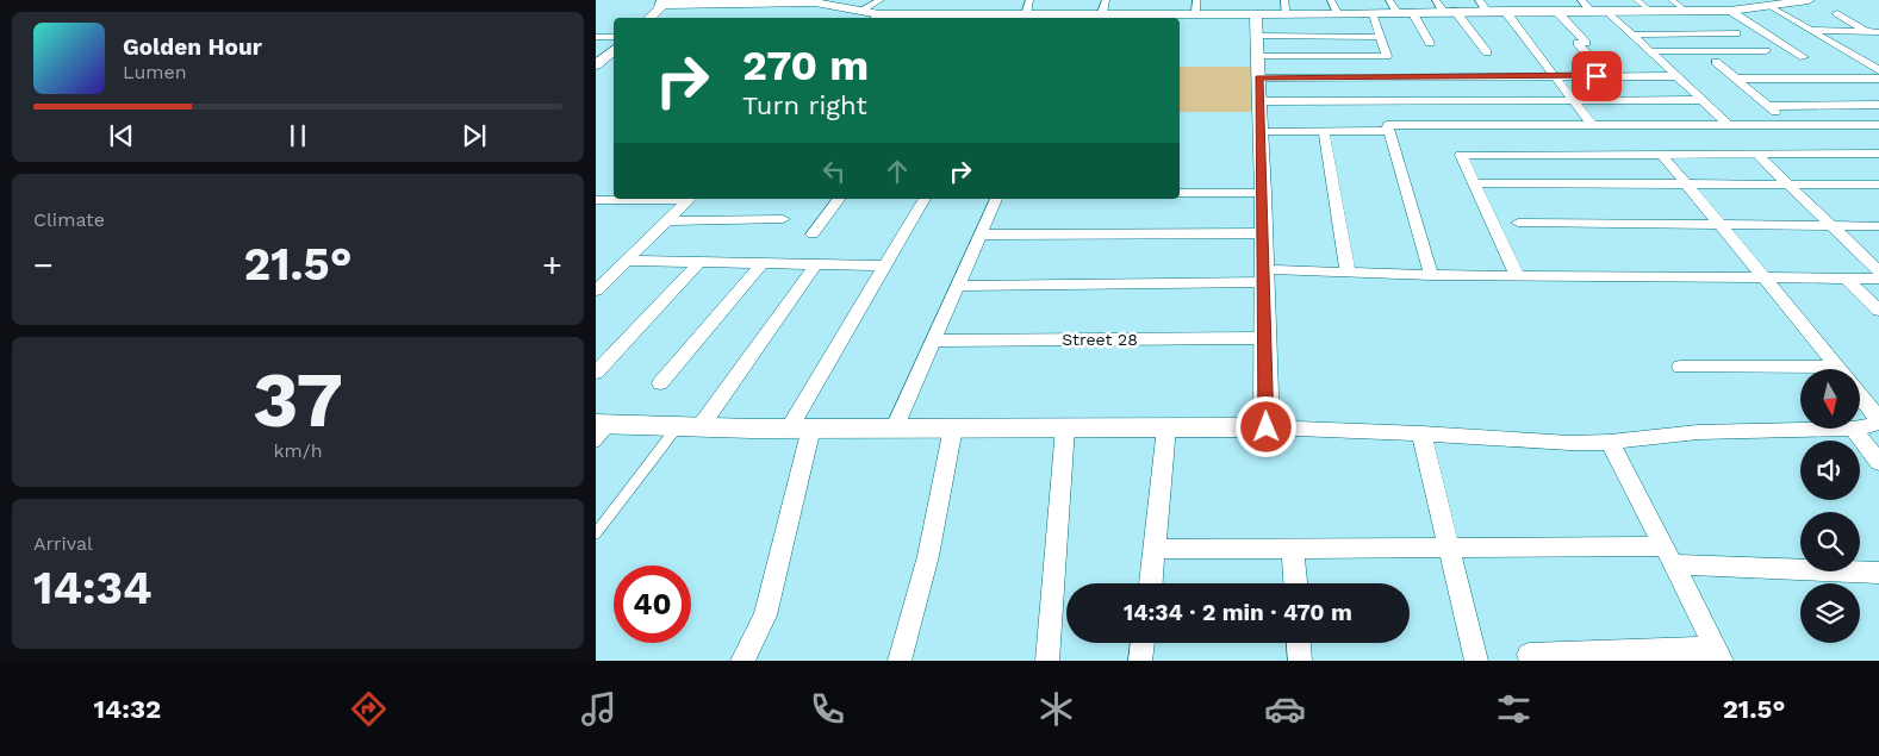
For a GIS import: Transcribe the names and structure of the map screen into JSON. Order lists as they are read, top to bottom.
{
  "streets": {
    "street": ["Street 28"]
  },
  "north": "bottom",
  "page": {
    "turn": ["270 m", "Turn right"],
    "song": ["Golden Hour", "Lumen"],
    "tile": [
      "Climate",
      ["37", "km/h"],
      ["Arrival", "14:34"]
    ],
    "heat": ["−", "21.5°", "+"],
    "limit": "40",
    "trip": "14:34 · 2 min · 470 m",
    "tabs": ["14:32", "21.5°"]
  }
}
